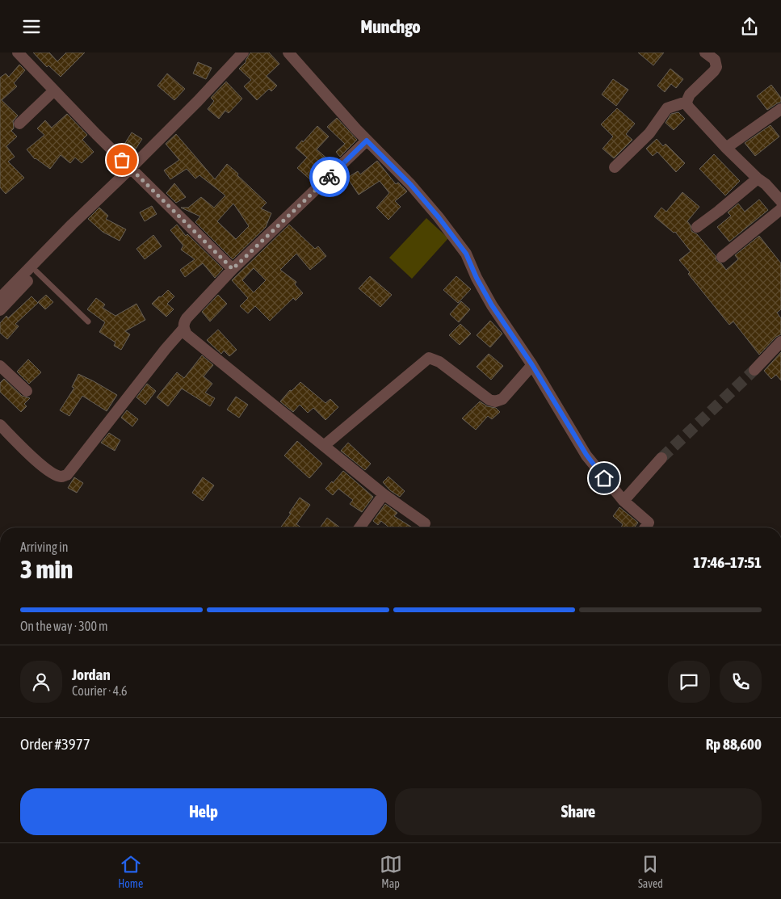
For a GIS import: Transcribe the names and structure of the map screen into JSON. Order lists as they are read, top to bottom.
{
  "page": {
    "header": "Munchgo",
    "heading": ["3 min", "Arriving in", "17:46–17:51"],
    "panel": [
      "Jordan",
      "Courier · 4.6",
      "Order #3977",
      "Rp 88,600"
    ],
    "bar": "On the way · 300 m",
    "buttons": ["Help", "Share"],
    "tabs": ["Home", "Map", "Saved"]
  }
}
